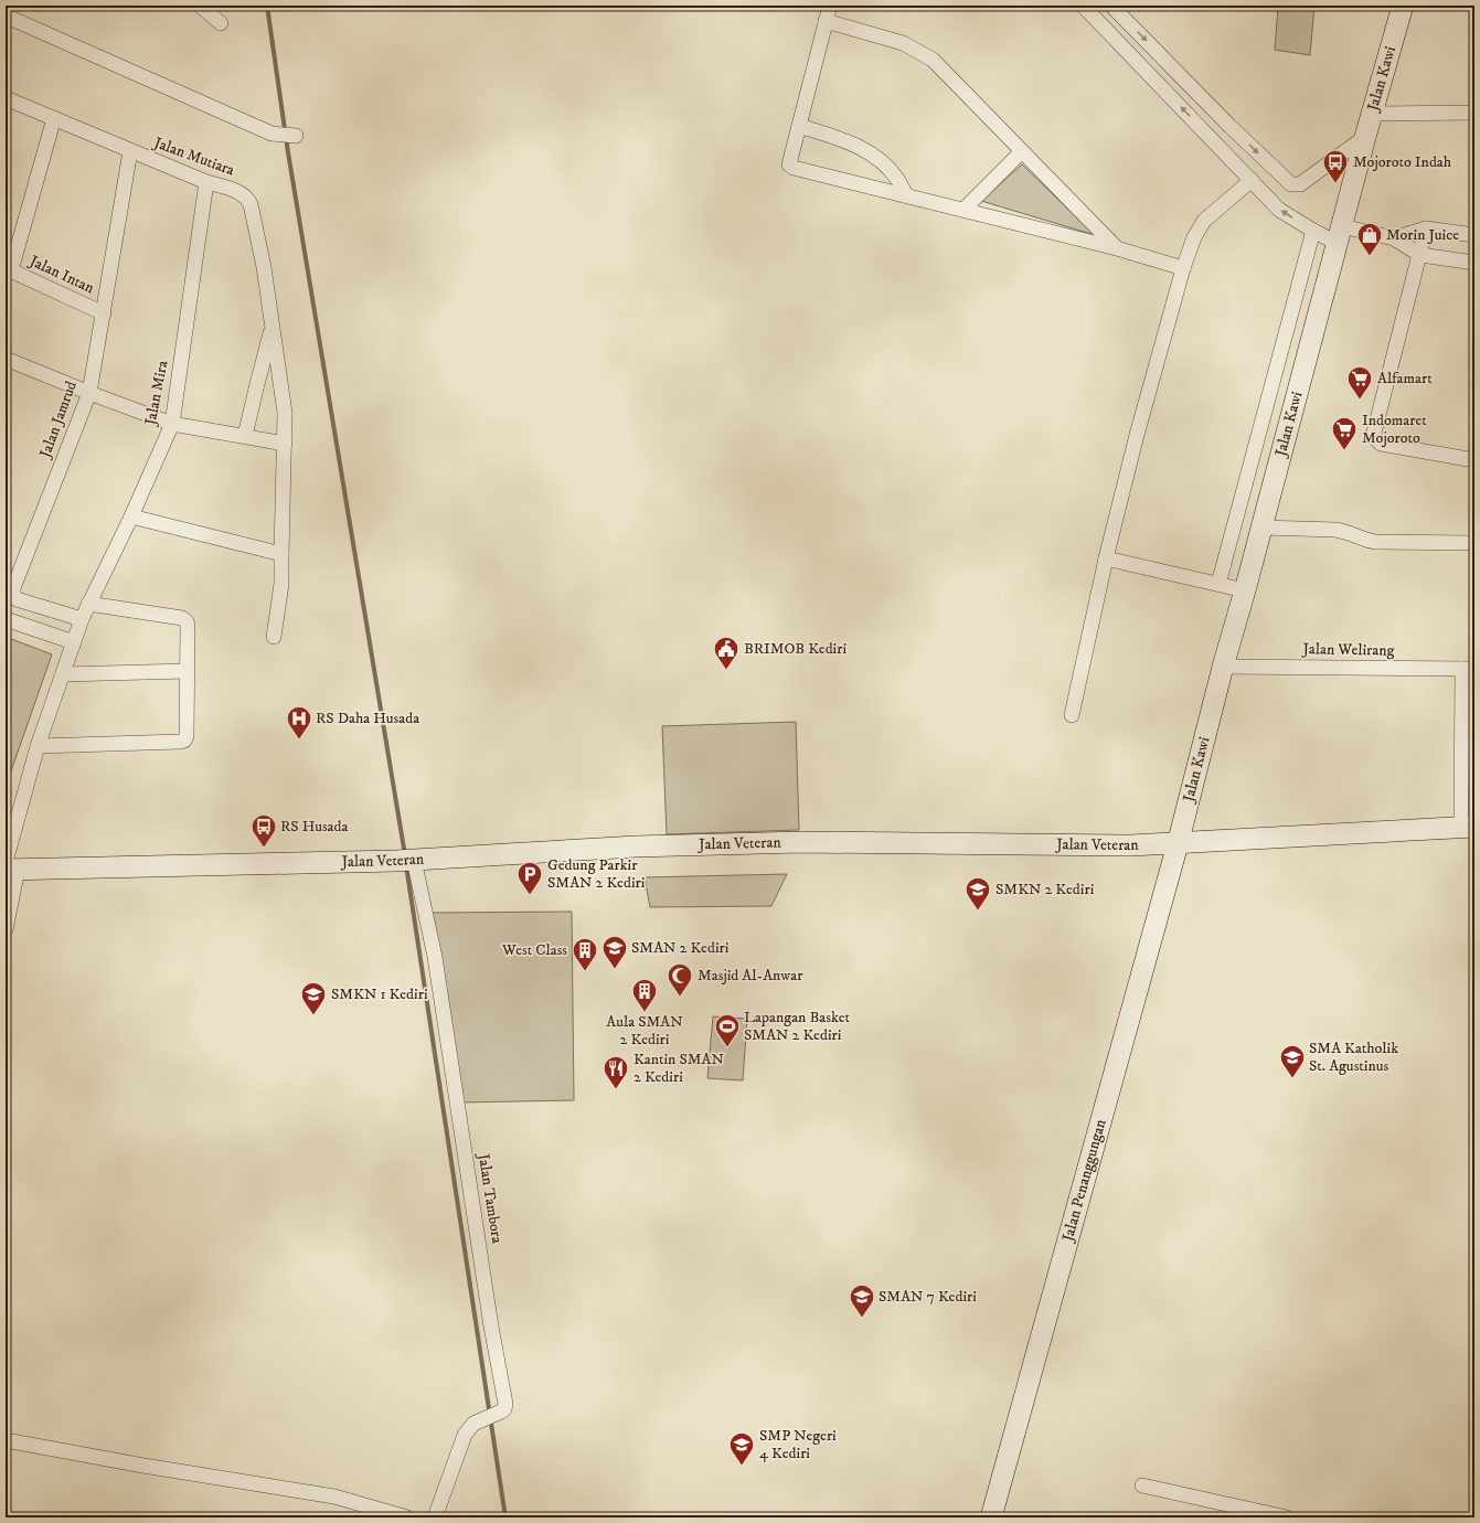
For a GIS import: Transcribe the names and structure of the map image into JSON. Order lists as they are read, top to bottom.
{
  "streets": {
    "main road": ["Jalan Kawi", "Jalan Veteran", "Jalan Penanggungan"],
    "street": [
      "Jalan Mutiara",
      "Jalan Intan",
      "Jalan Mira",
      "Jalan Jamrud",
      "Jalan Welirang",
      "Jalan Tambora"
    ]
  },
  "crossings": [
    ["Jalan Kawi", "Jalan Welirang"],
    ["Jalan Kawi", "Jalan Veteran"],
    ["Jalan Kawi", "Jalan Penanggungan"],
    ["Jalan Mutiara", "Jalan Mira"],
    ["Jalan Mutiara", "Jalan Jamrud"],
    ["Jalan Intan", "Jalan Jamrud"],
    ["Jalan Mira", "Jalan Jamrud"],
    ["Jalan Mira", "Jalan Veteran"],
    ["Jalan Veteran", "Jalan Penanggungan"],
    ["Jalan Veteran", "Jalan Tambora"]
  ],
  "places": {
    "bus stop": ["Mojoroto Indah", "RS Husada"],
    "shop": ["Morin Juice"],
    "supermarket": ["Alfamart", "Indomaret Mojoroto"],
    "public building": ["BRIMOB Kediri"],
    "hospital": ["RS Daha Husada"],
    "parking": ["Gedung Parkir SMAN 2 Kediri"],
    "school or university": [
      "SMKN 2 Kediri",
      "SMAN 2 Kediri",
      "SMKN 1 Kediri",
      "SMA Katholik St. Agustinus",
      "SMAN 7 Kediri",
      "SMP Negeri 4 Kediri"
    ],
    "building": ["West Class", "Aula SMAN 2 Kediri"],
    "mosque": ["Masjid Al-Anwar"],
    "sports": ["Lapangan Basket SMAN 2 Kediri"],
    "restaurant": ["Kantin SMAN 2 Kediri"]
  }
}
